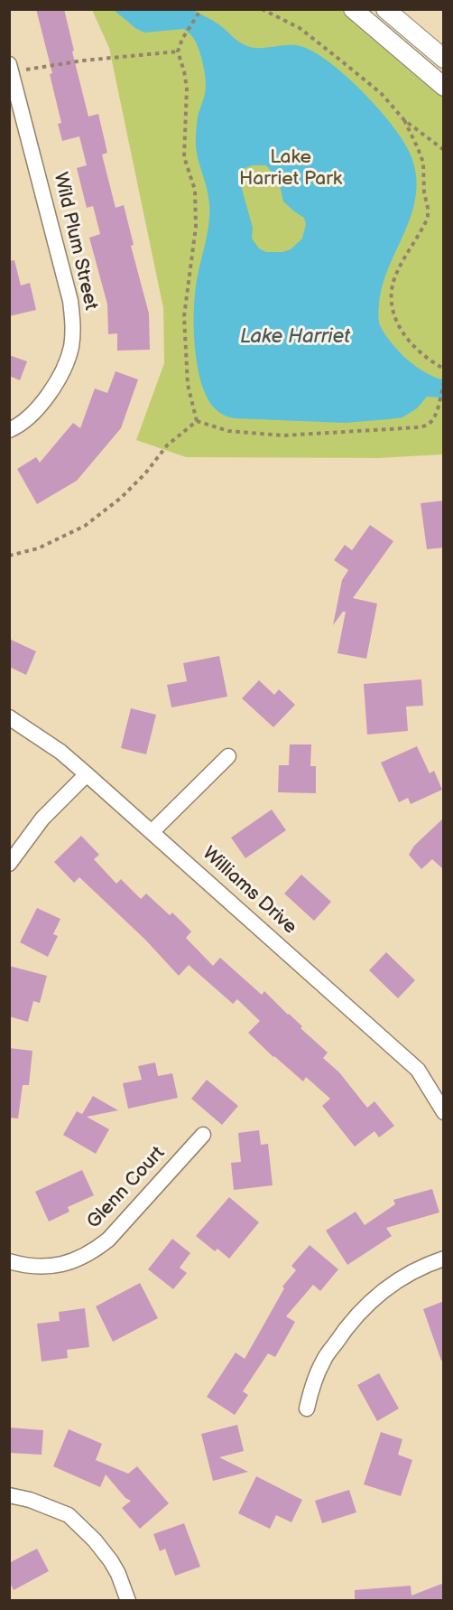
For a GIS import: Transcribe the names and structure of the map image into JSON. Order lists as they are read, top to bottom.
{
  "streets": {
    "street": ["Wild Plum Street", "Williams Drive", "Glenn Court"]
  },
  "water": ["Lake Harriet"],
  "parks": ["Lake Harriet Park"]
}
